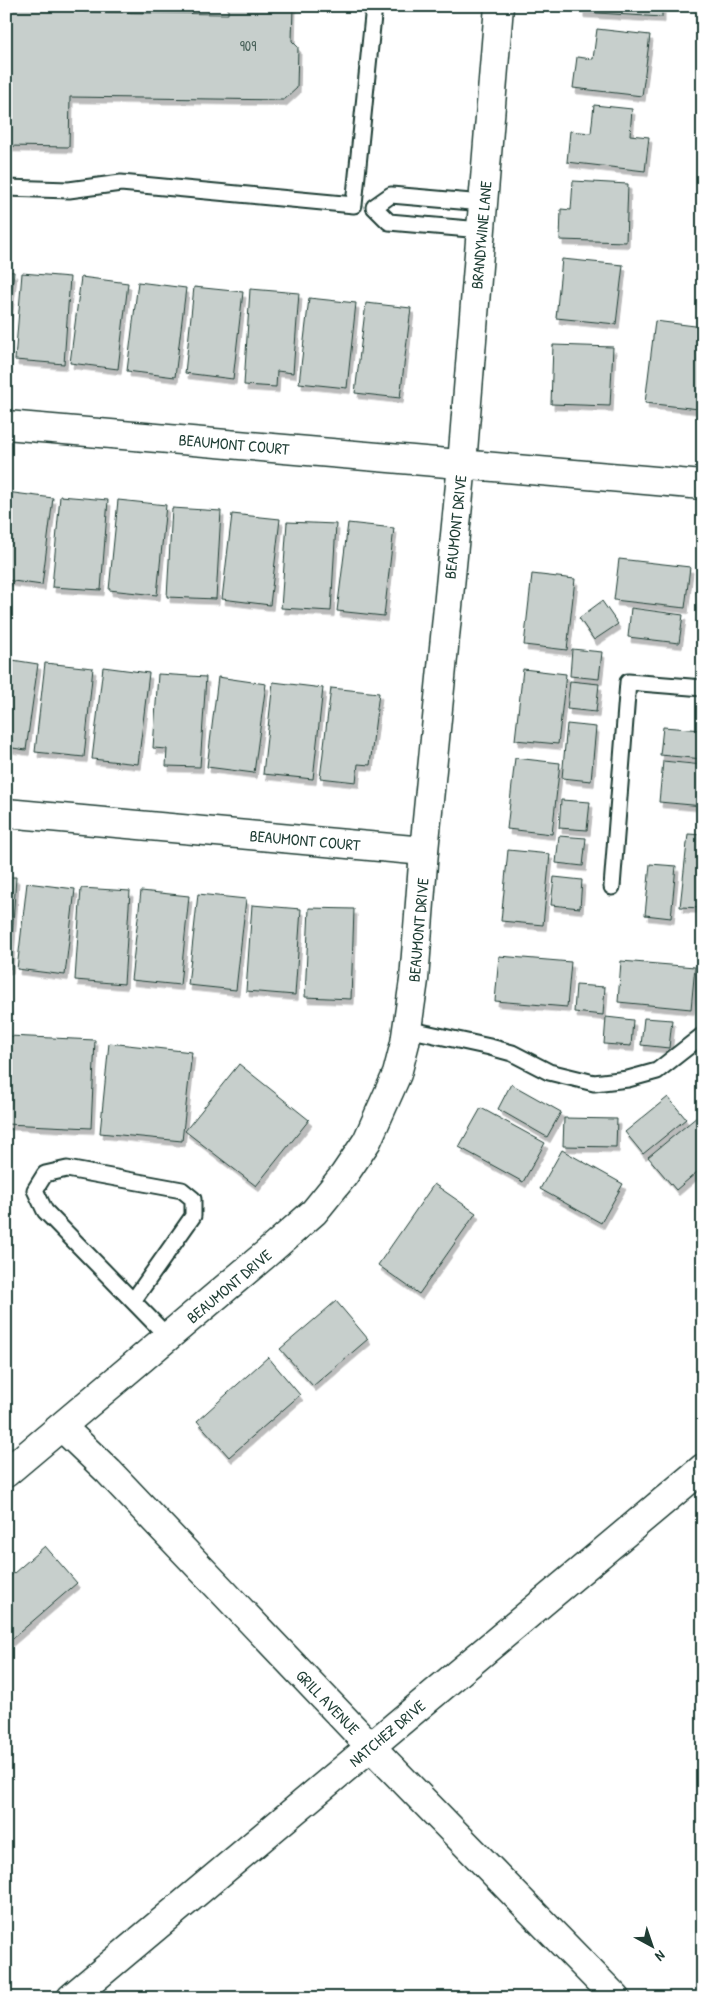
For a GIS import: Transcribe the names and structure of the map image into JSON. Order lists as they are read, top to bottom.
{
  "streets": {
    "street": [
      "BRANDYWINE LANE",
      "BEAUMONT COURT",
      "BEAUMONT DRIVE",
      "GRILL AVENUE",
      "NATCHEZ DRIVE"
    ]
  },
  "crossings": [
    ["BRANDYWINE LANE", "BEAUMONT COURT"],
    ["BRANDYWINE LANE", "BEAUMONT DRIVE"],
    ["BEAUMONT COURT", "BEAUMONT DRIVE"],
    ["BEAUMONT DRIVE", "GRILL AVENUE"],
    ["GRILL AVENUE", "NATCHEZ DRIVE"]
  ],
  "house_numbers": ["909"],
  "north": "bottom right"
}
